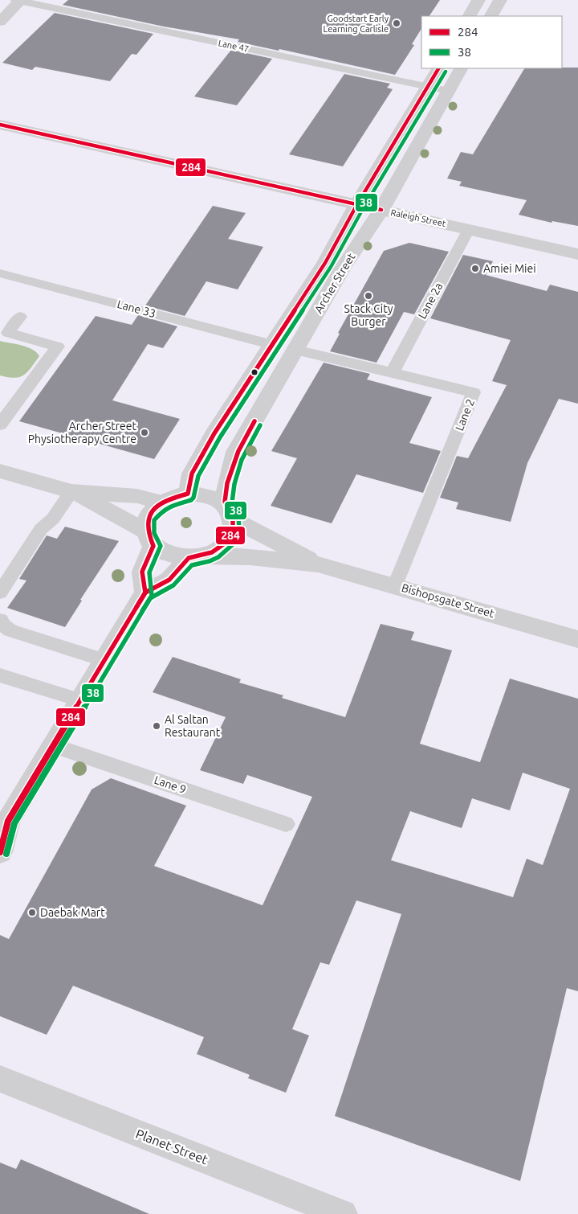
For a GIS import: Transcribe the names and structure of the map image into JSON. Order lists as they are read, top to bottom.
{
  "streets": {
    "main road": [
      "Raleigh Street",
      "Archer Street",
      "Bishopsgate Street",
      "Planet Street"
    ],
    "lane": [
      "Lane 47",
      "Lane 2a",
      "Lane 33",
      "Lane 2",
      "Lane 9"
    ]
  },
  "crossings": [
    ["Lane 47", "Archer Street"],
    ["Raleigh Street", "Archer Street"],
    ["Raleigh Street", "Lane 2a"],
    ["Archer Street", "Lane 33"],
    ["Archer Street", "Lane 2"],
    ["Archer Street", "Bishopsgate Street"],
    ["Lane 2a", "Lane 2"],
    ["Lane 2", "Bishopsgate Street"]
  ],
  "places": [
    "Goodstart Early Learning Carlisle",
    "Amiei Miei",
    "Stack City Burger",
    "Archer Street Physiotherapy Centre",
    "Al Saltan Restaurant",
    "Daebak Mart"
  ],
  "lines": ["transit line 284", "transit line 38"],
  "legend": ["284", "38"]
}
